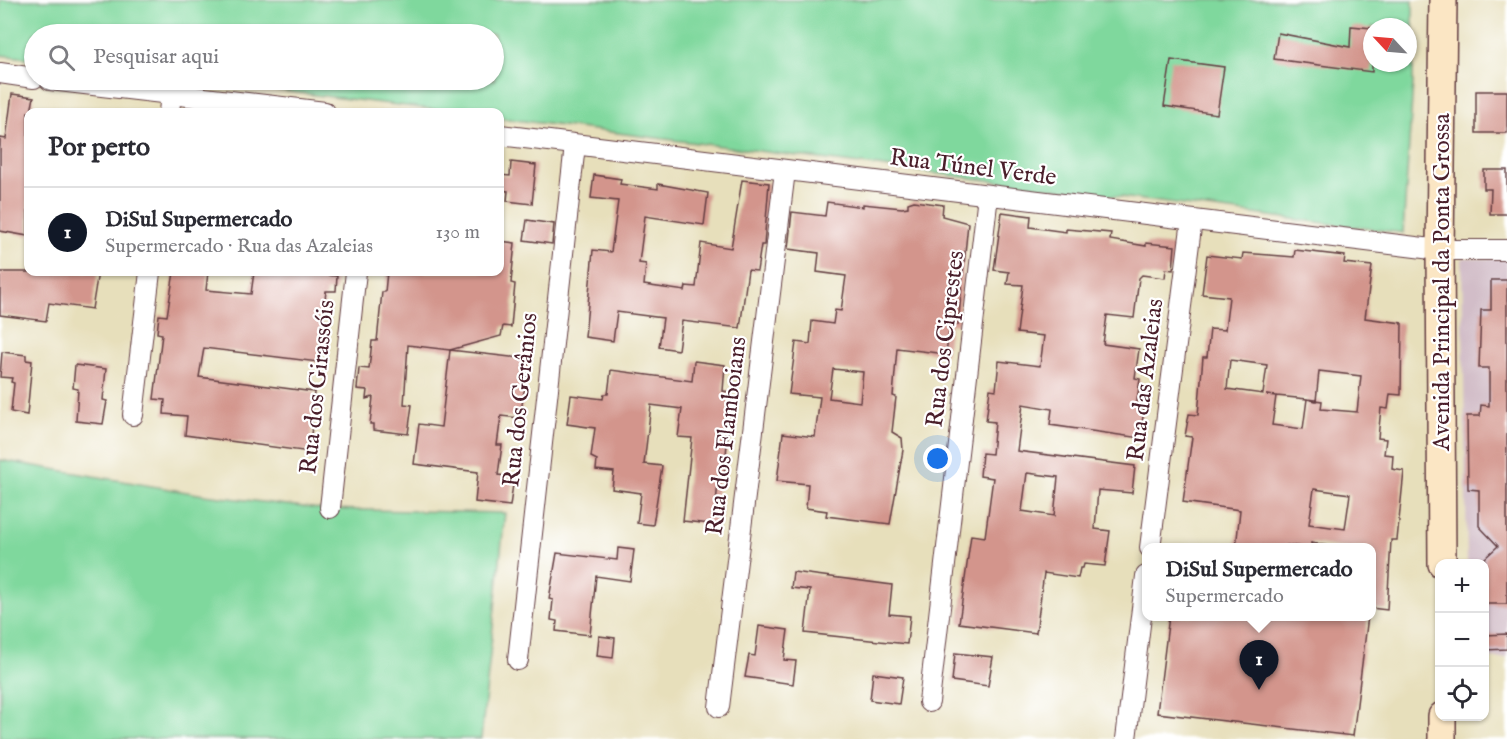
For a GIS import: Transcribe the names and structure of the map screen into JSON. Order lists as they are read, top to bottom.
{
  "streets": {
    "main road": ["Avenida Principal da Ponta Grossa"],
    "street": [
      "Rua Túnel Verde",
      "Rua dos Ciprestes",
      "Rua das Azaleias",
      "Rua dos Girassóis",
      "Rua dos Gerânios",
      "Rua dos Flamboians"
    ]
  },
  "crossings": [
    ["Rua Túnel Verde", "Avenida Principal da Ponta Grossa"],
    ["Rua Túnel Verde", "Rua dos Ciprestes"],
    ["Rua Túnel Verde", "Rua das Azaleias"],
    ["Rua Túnel Verde", "Rua dos Gerânios"],
    ["Rua Túnel Verde", "Rua dos Flamboians"]
  ],
  "north": "top left",
  "page": {
    "search": "Pesquisar aqui",
    "heading": "Por perto",
    "list": [
      {
        "mark": "1",
        "name": "DiSul Supermercado",
        "note": "Supermercado · Rua das Azaleias",
        "value": "130 m"
      }
    ],
    "popup": ["DiSul Supermercado", "Supermercado"],
    "map_buttons": ["+", "−"],
    "pins": "1"
  }
}
